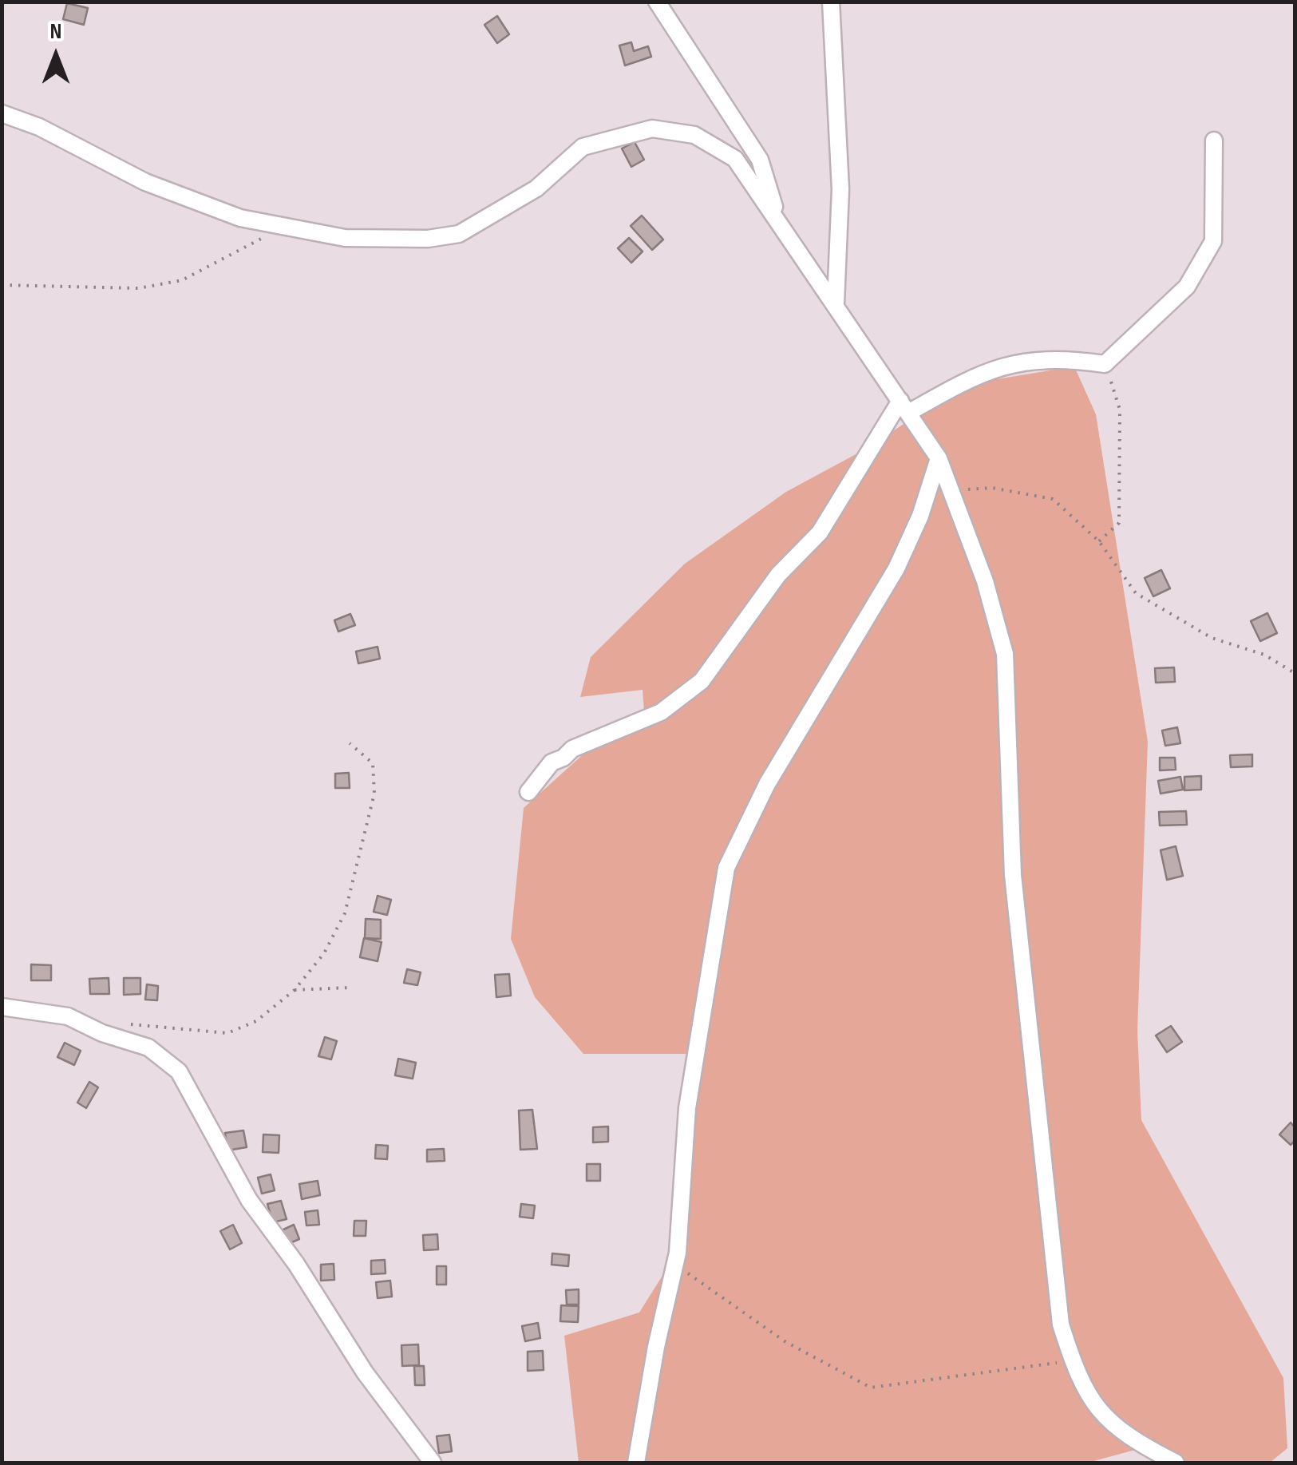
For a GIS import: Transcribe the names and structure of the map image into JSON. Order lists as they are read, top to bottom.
{
  "north": "top"
}
